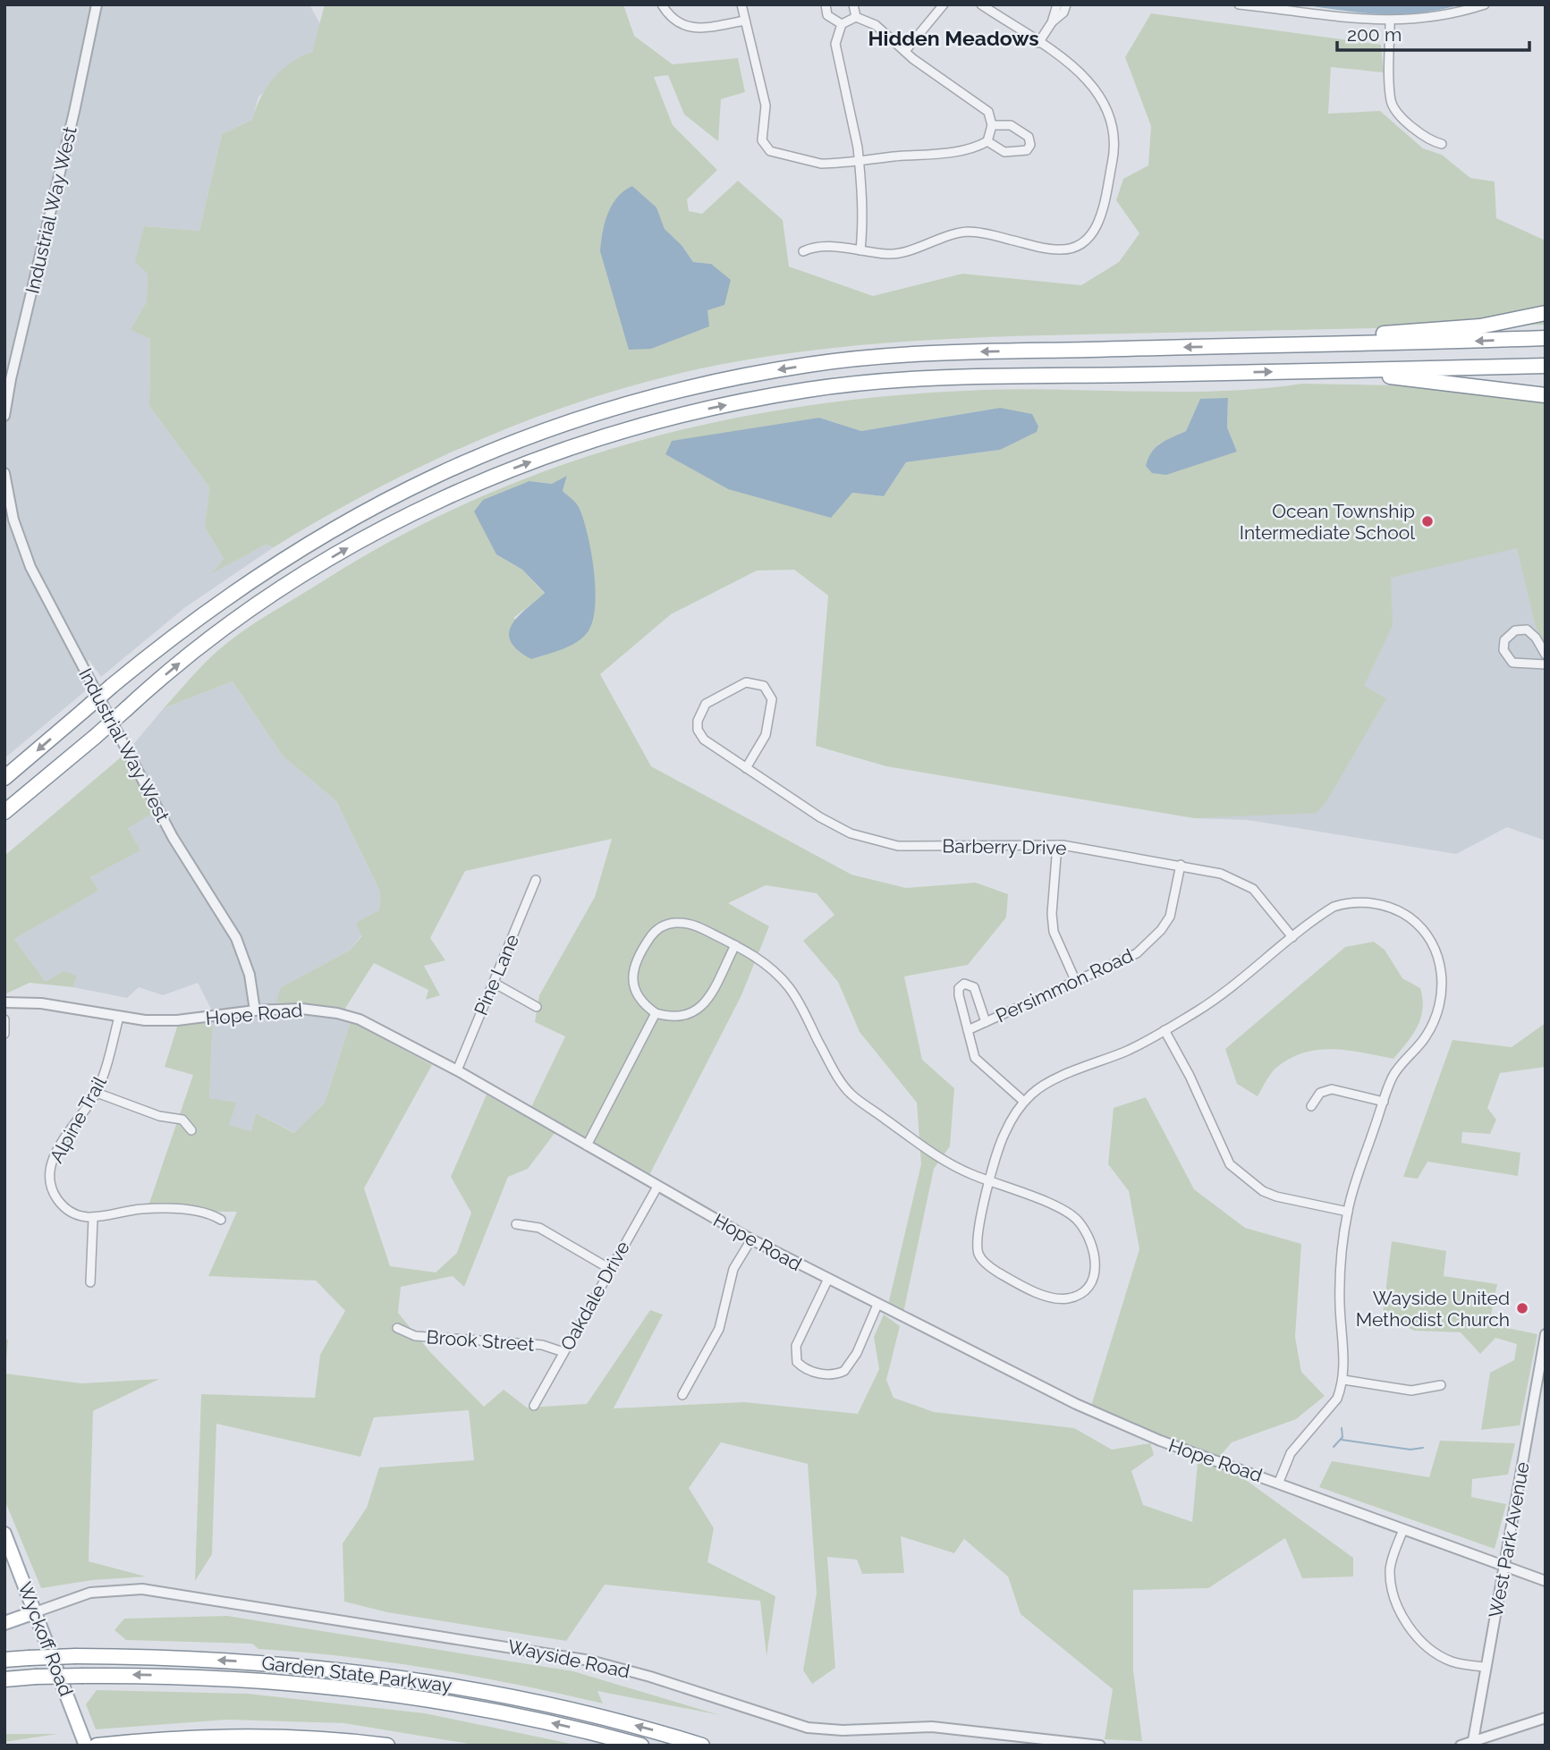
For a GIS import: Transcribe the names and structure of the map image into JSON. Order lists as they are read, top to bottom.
{
  "streets": {
    "highway": ["Garden State Parkway"],
    "main road": ["Wyckoff Road"],
    "street": [
      "Industrial Way West",
      "Barberry Drive",
      "Pine Lane",
      "Persimmon Road",
      "Hope Road",
      "Alpine Trail",
      "Oakdale Drive",
      "Brook Street",
      "West Park Avenue",
      "Wayside Road"
    ]
  },
  "crossings": [
    ["Industrial Way West", "Hope Road"],
    ["Barberry Drive", "Persimmon Road"],
    ["Pine Lane", "Hope Road"],
    ["Hope Road", "Alpine Trail"],
    ["Hope Road", "Oakdale Drive"],
    ["Hope Road", "West Park Avenue"],
    ["Oakdale Drive", "Brook Street"],
    ["Wyckoff Road", "Wayside Road"]
  ],
  "one_way": ["Garden State Parkway"],
  "districts": ["Hidden Meadows"],
  "places": ["Ocean Township Intermediate School", "Wayside United Methodist Church"],
  "scale_bar": "200 m"
}
